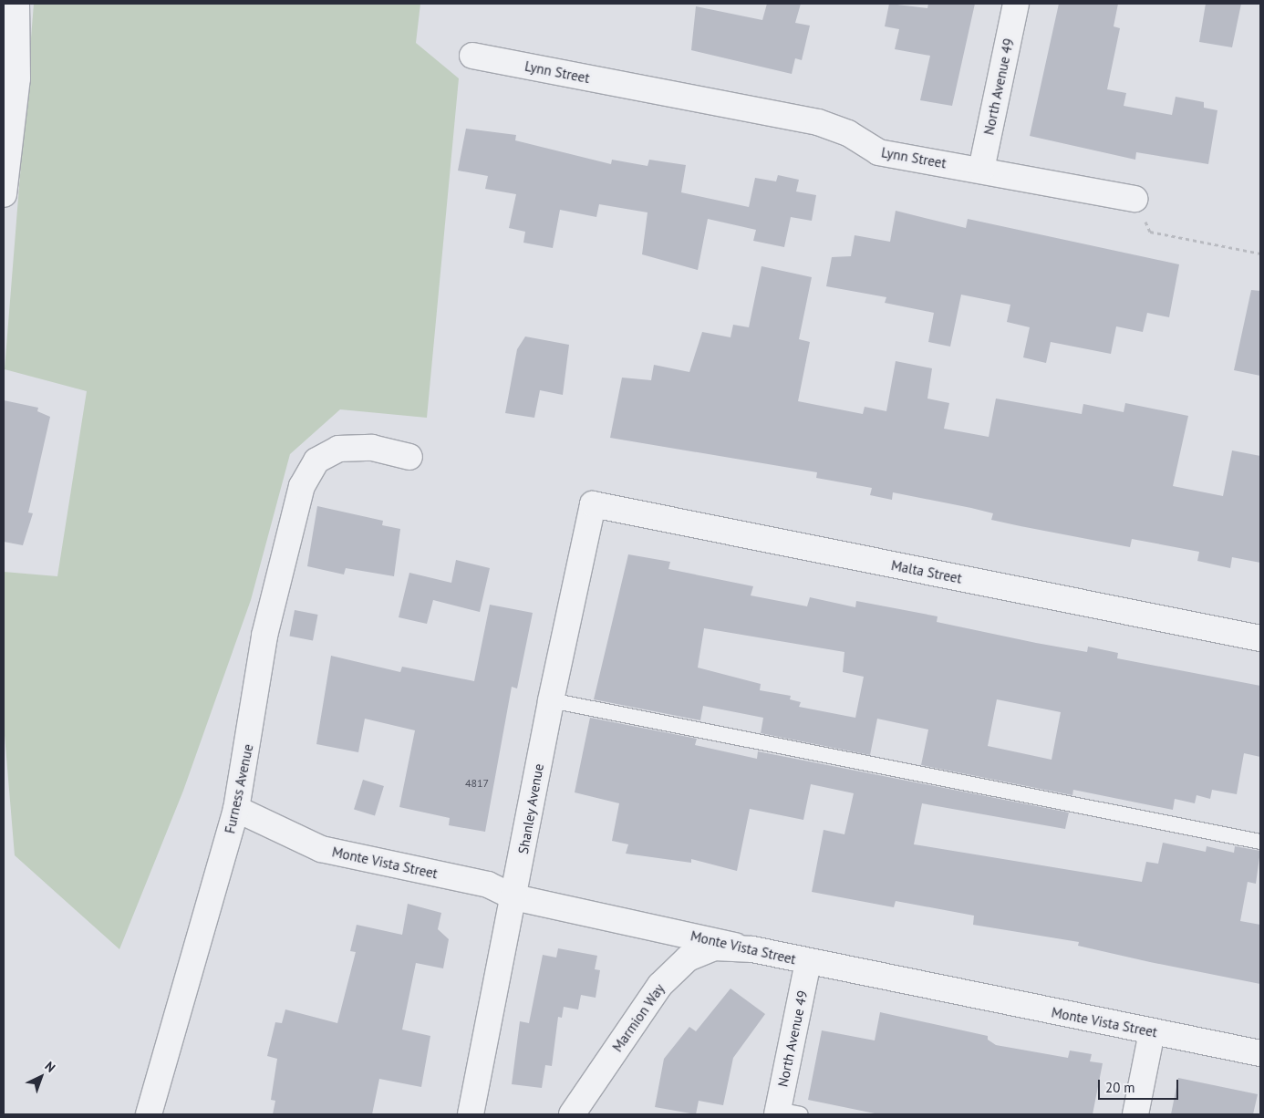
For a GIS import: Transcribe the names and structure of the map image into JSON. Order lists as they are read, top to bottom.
{
  "streets": {
    "street": [
      "Lynn Street",
      "North Avenue 49",
      "Malta Street",
      "Furness Avenue",
      "Shanley Avenue",
      "Monte Vista Street",
      "Marmion Way"
    ]
  },
  "crossings": [
    ["Lynn Street", "North Avenue 49"],
    ["North Avenue 49", "Monte Vista Street"],
    ["Malta Street", "Shanley Avenue"],
    ["Furness Avenue", "Monte Vista Street"],
    ["Shanley Avenue", "Monte Vista Street"],
    ["Monte Vista Street", "Marmion Way"]
  ],
  "house_numbers": ["4817"],
  "scale_bar": "20 m",
  "north": "top right"
}
